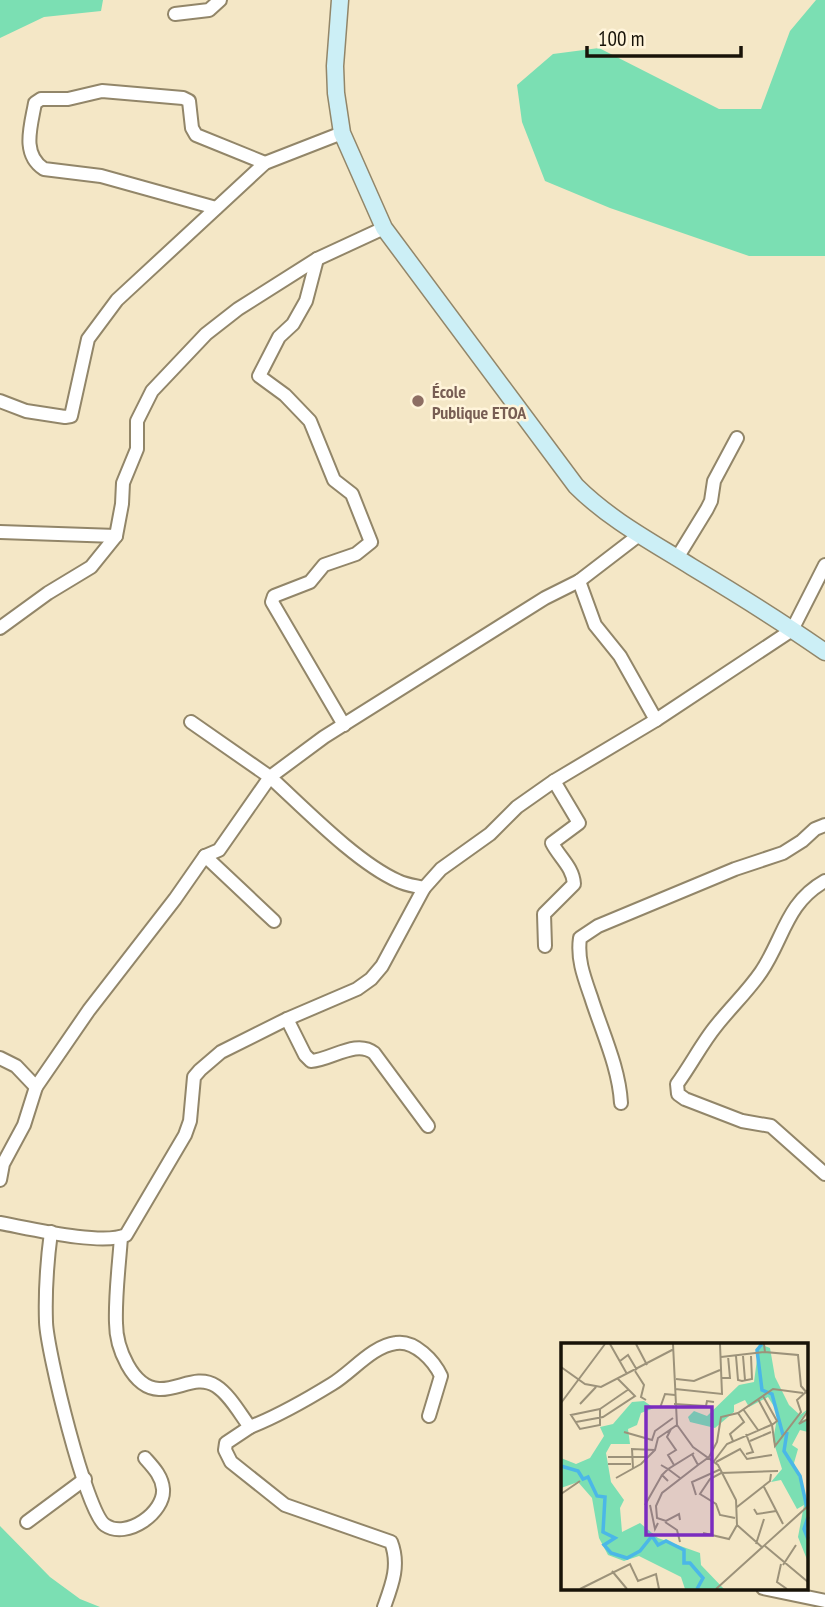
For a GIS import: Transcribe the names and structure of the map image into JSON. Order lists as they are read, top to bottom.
{
  "places": ["École Publique ETOA"],
  "scale_bar": "100 m"
}
